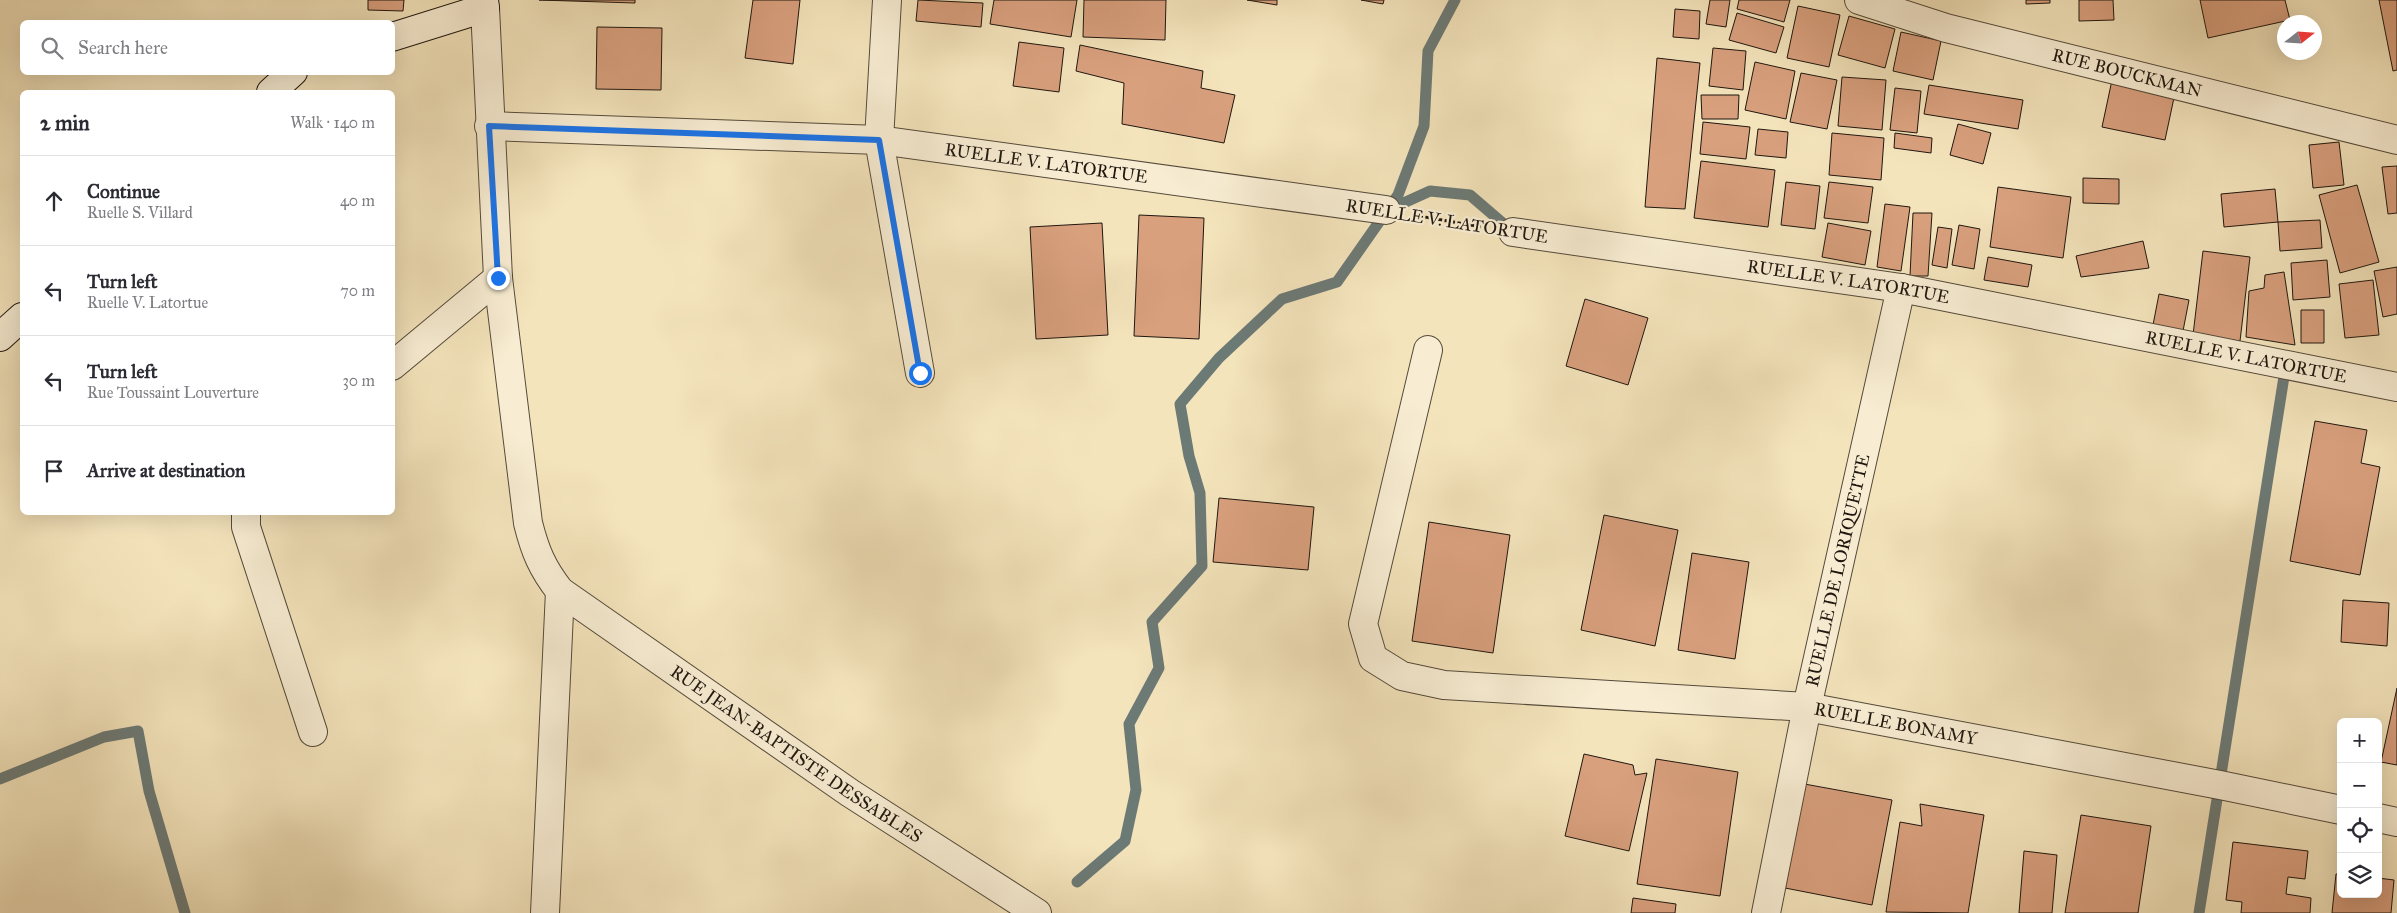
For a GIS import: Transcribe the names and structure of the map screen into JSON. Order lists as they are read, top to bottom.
{
  "streets": {
    "street": [
      "RUE BOUCKMAN",
      "RUELLE V. LATORTUE",
      "RUELLE DE LORIQUETTE",
      "RUELLE BONAMY",
      "RUE JEAN-BAPTISTE DESSABLES"
    ]
  },
  "crossings": [
    ["RUELLE V. LATORTUE", "RUELLE DE LORIQUETTE"],
    ["RUELLE V. LATORTUE", "RUE JEAN-BAPTISTE DESSABLES"],
    ["RUELLE DE LORIQUETTE", "RUELLE BONAMY"]
  ],
  "north": "right",
  "page": {
    "search": "Search here",
    "heading": ["2 min", "Walk · 140 m"],
    "list": [
      ["Continue", "Ruelle S. Villard", "40 m"],
      ["Turn left", "Ruelle V. Latortue", "70 m"],
      ["Turn left", "Rue Toussaint Louverture", "30 m"],
      "Arrive at destination"
    ],
    "map_buttons": ["+", "−"]
  }
}
